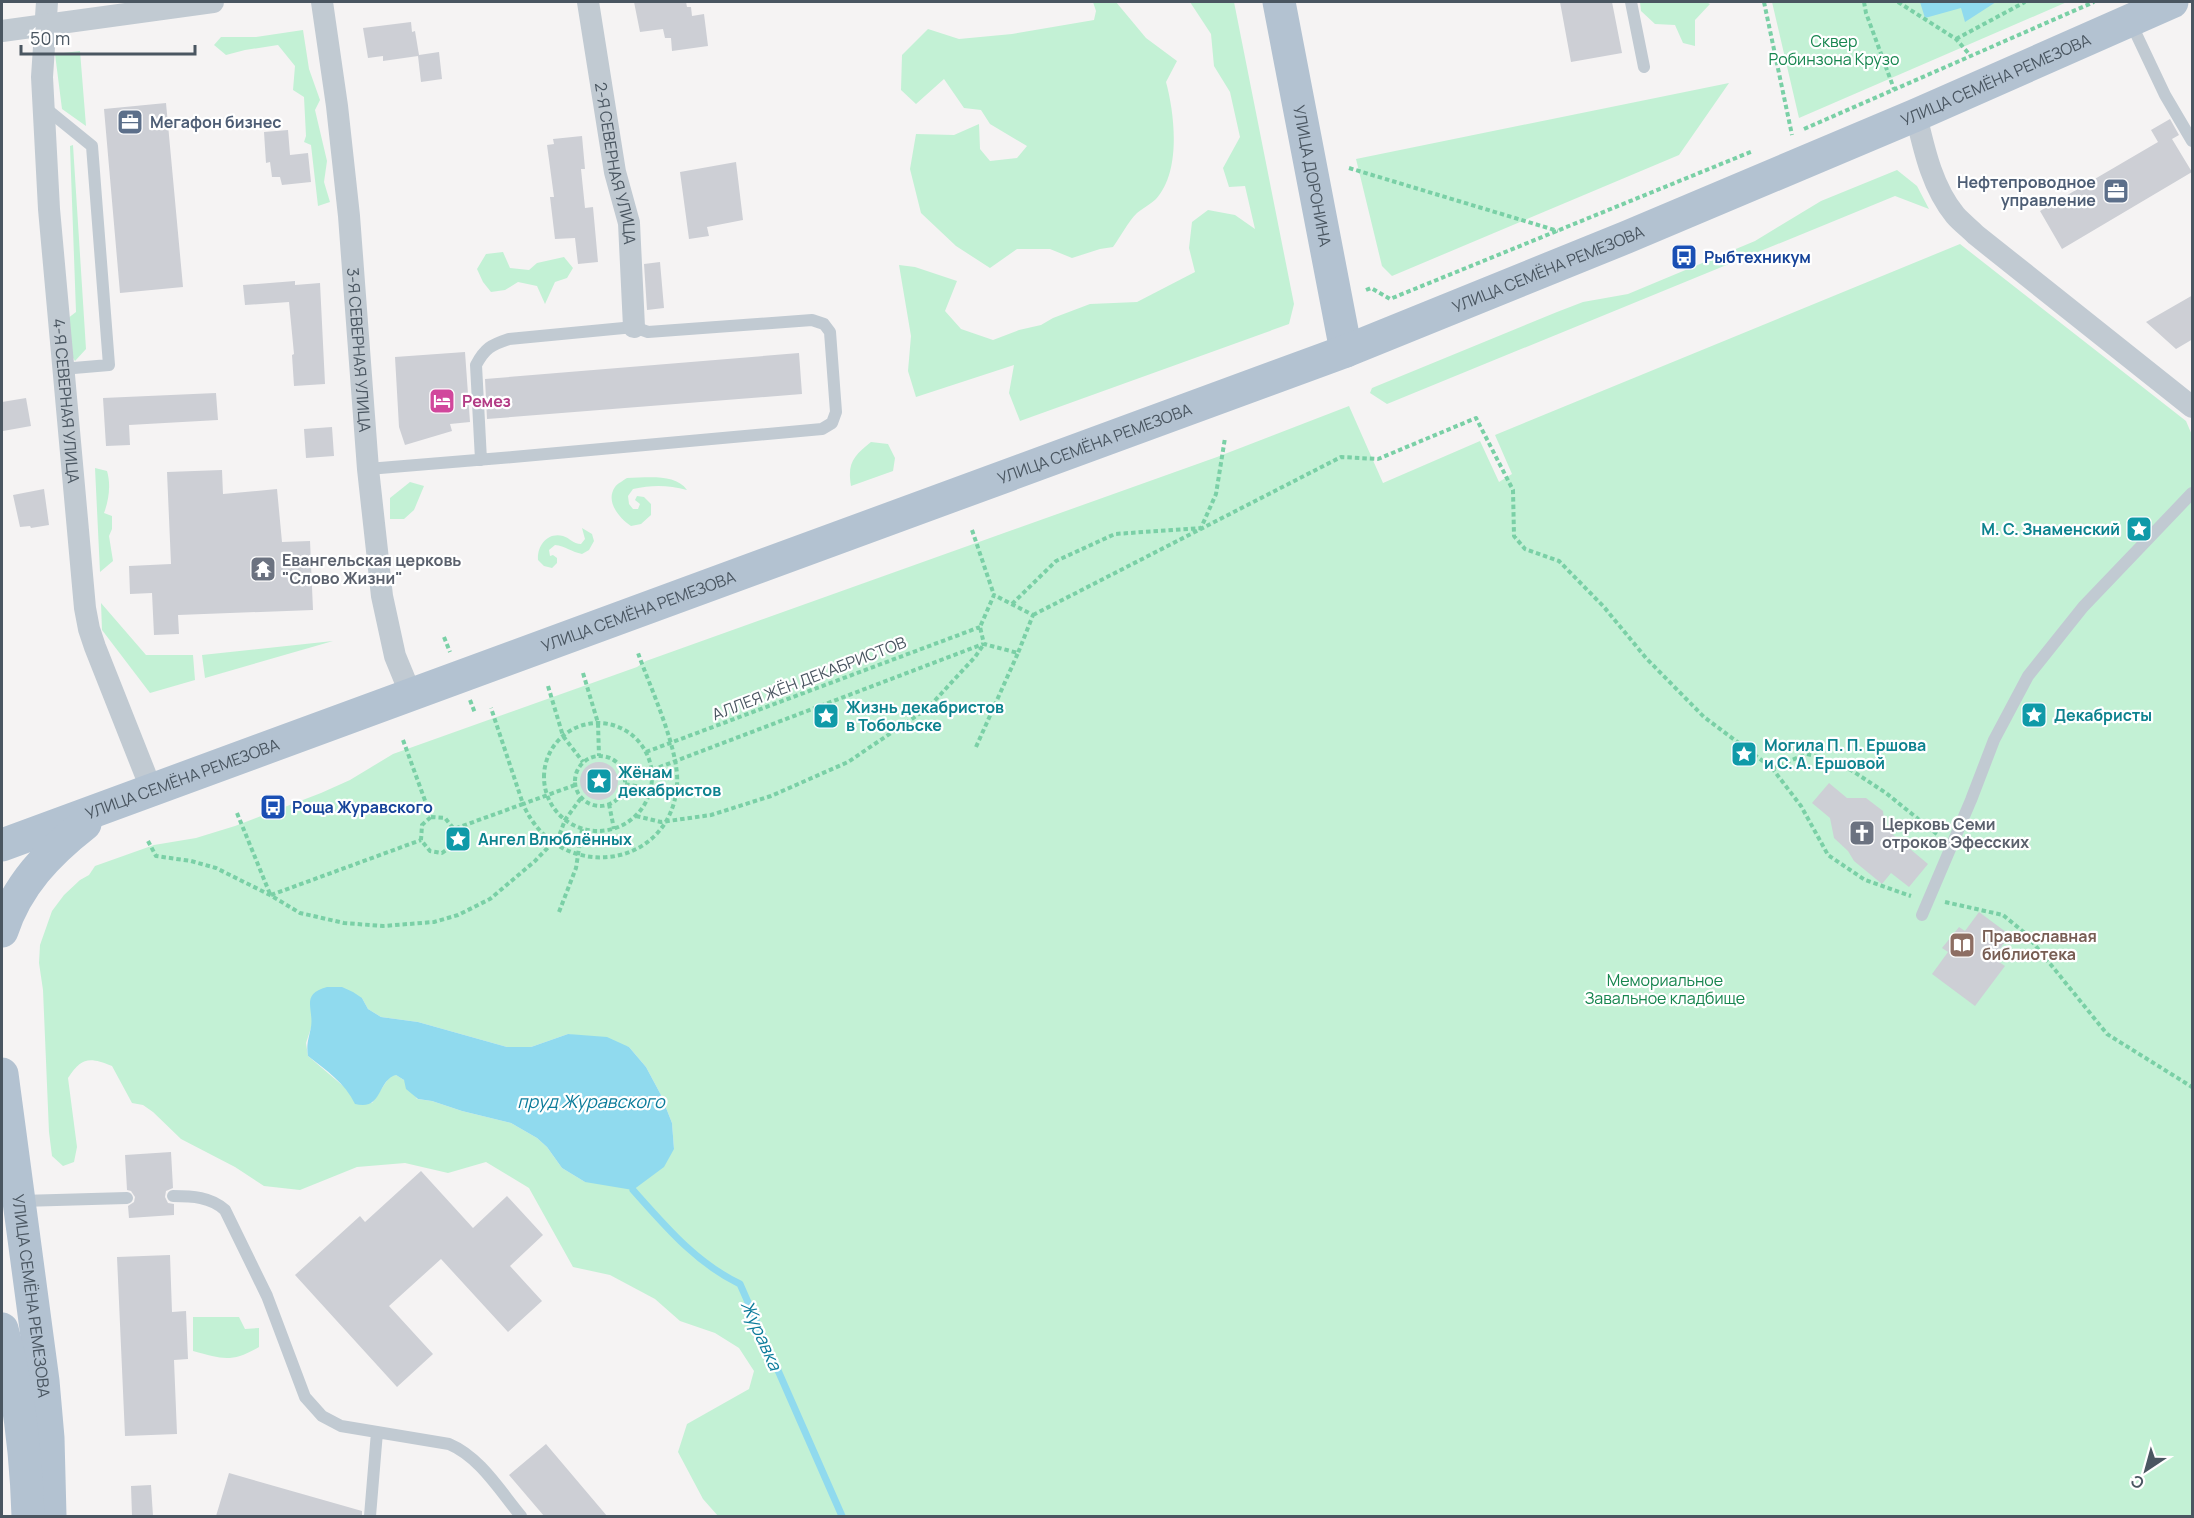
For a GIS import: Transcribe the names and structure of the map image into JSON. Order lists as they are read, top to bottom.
{
  "streets": {
    "main road": ["УЛИЦА СЕМЁНА РЕМЕЗОВА", "УЛИЦА ДОРОНИНА"],
    "street": ["2-Я СЕВЕРНАЯ УЛИЦА", "3-Я СЕВЕРНАЯ УЛИЦА", "4-Я СЕВЕРНАЯ УЛИЦА"],
    "path": ["АЛЛЕЯ ЖЁН ДЕКАБРИСТОВ"]
  },
  "crossings": [
    ["УЛИЦА СЕМЁНА РЕМЕЗОВА", "УЛИЦА ДОРОНИНА"],
    ["УЛИЦА СЕМЁНА РЕМЕЗОВА", "3-Я СЕВЕРНАЯ УЛИЦА"],
    ["УЛИЦА СЕМЁНА РЕМЕЗОВА", "4-Я СЕВЕРНАЯ УЛИЦА"]
  ],
  "water": ["пруд Журавского", "Журавка"],
  "parks": ["Сквер Робинзона Крузо", "Мемориальное Завальное кладбище"],
  "places": {
    "office": ["Мегафон бизнес", "Нефтепроводное управление"],
    "bus stop": ["Рыбтехникум", "Роща Журавского"],
    "hotel": ["Ремез"],
    "place": [
      "М. С. Знаменский",
      "Декабристы",
      "Жизнь декабристов в Тобольске",
      "Могила П. П. Ершова и С. А. Ершовой",
      "Жёнам декабристов",
      "Ангел Влюблённых"
    ],
    "temple": ["Евангельская церковь \"Слово Жизни\""],
    "church": ["Церковь Семи отроков Эфесских"],
    "library": ["Православная библиотека"]
  },
  "scale_bar": "50 m",
  "north": "bottom left"
}
